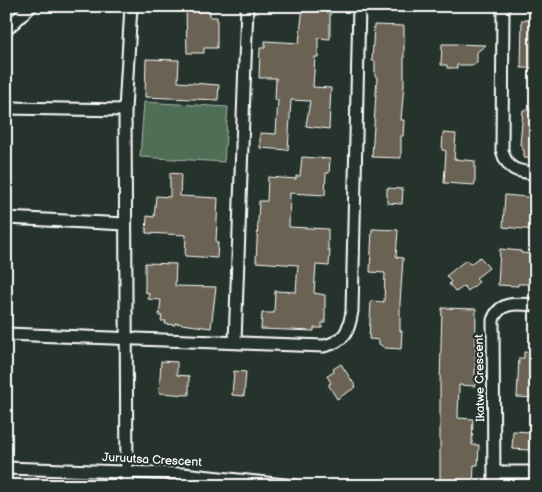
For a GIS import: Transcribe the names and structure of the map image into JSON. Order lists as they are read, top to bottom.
{
  "streets": {
    "street": ["Ikatwe Crescent", "Juruutsa Crescent"]
  }
}
